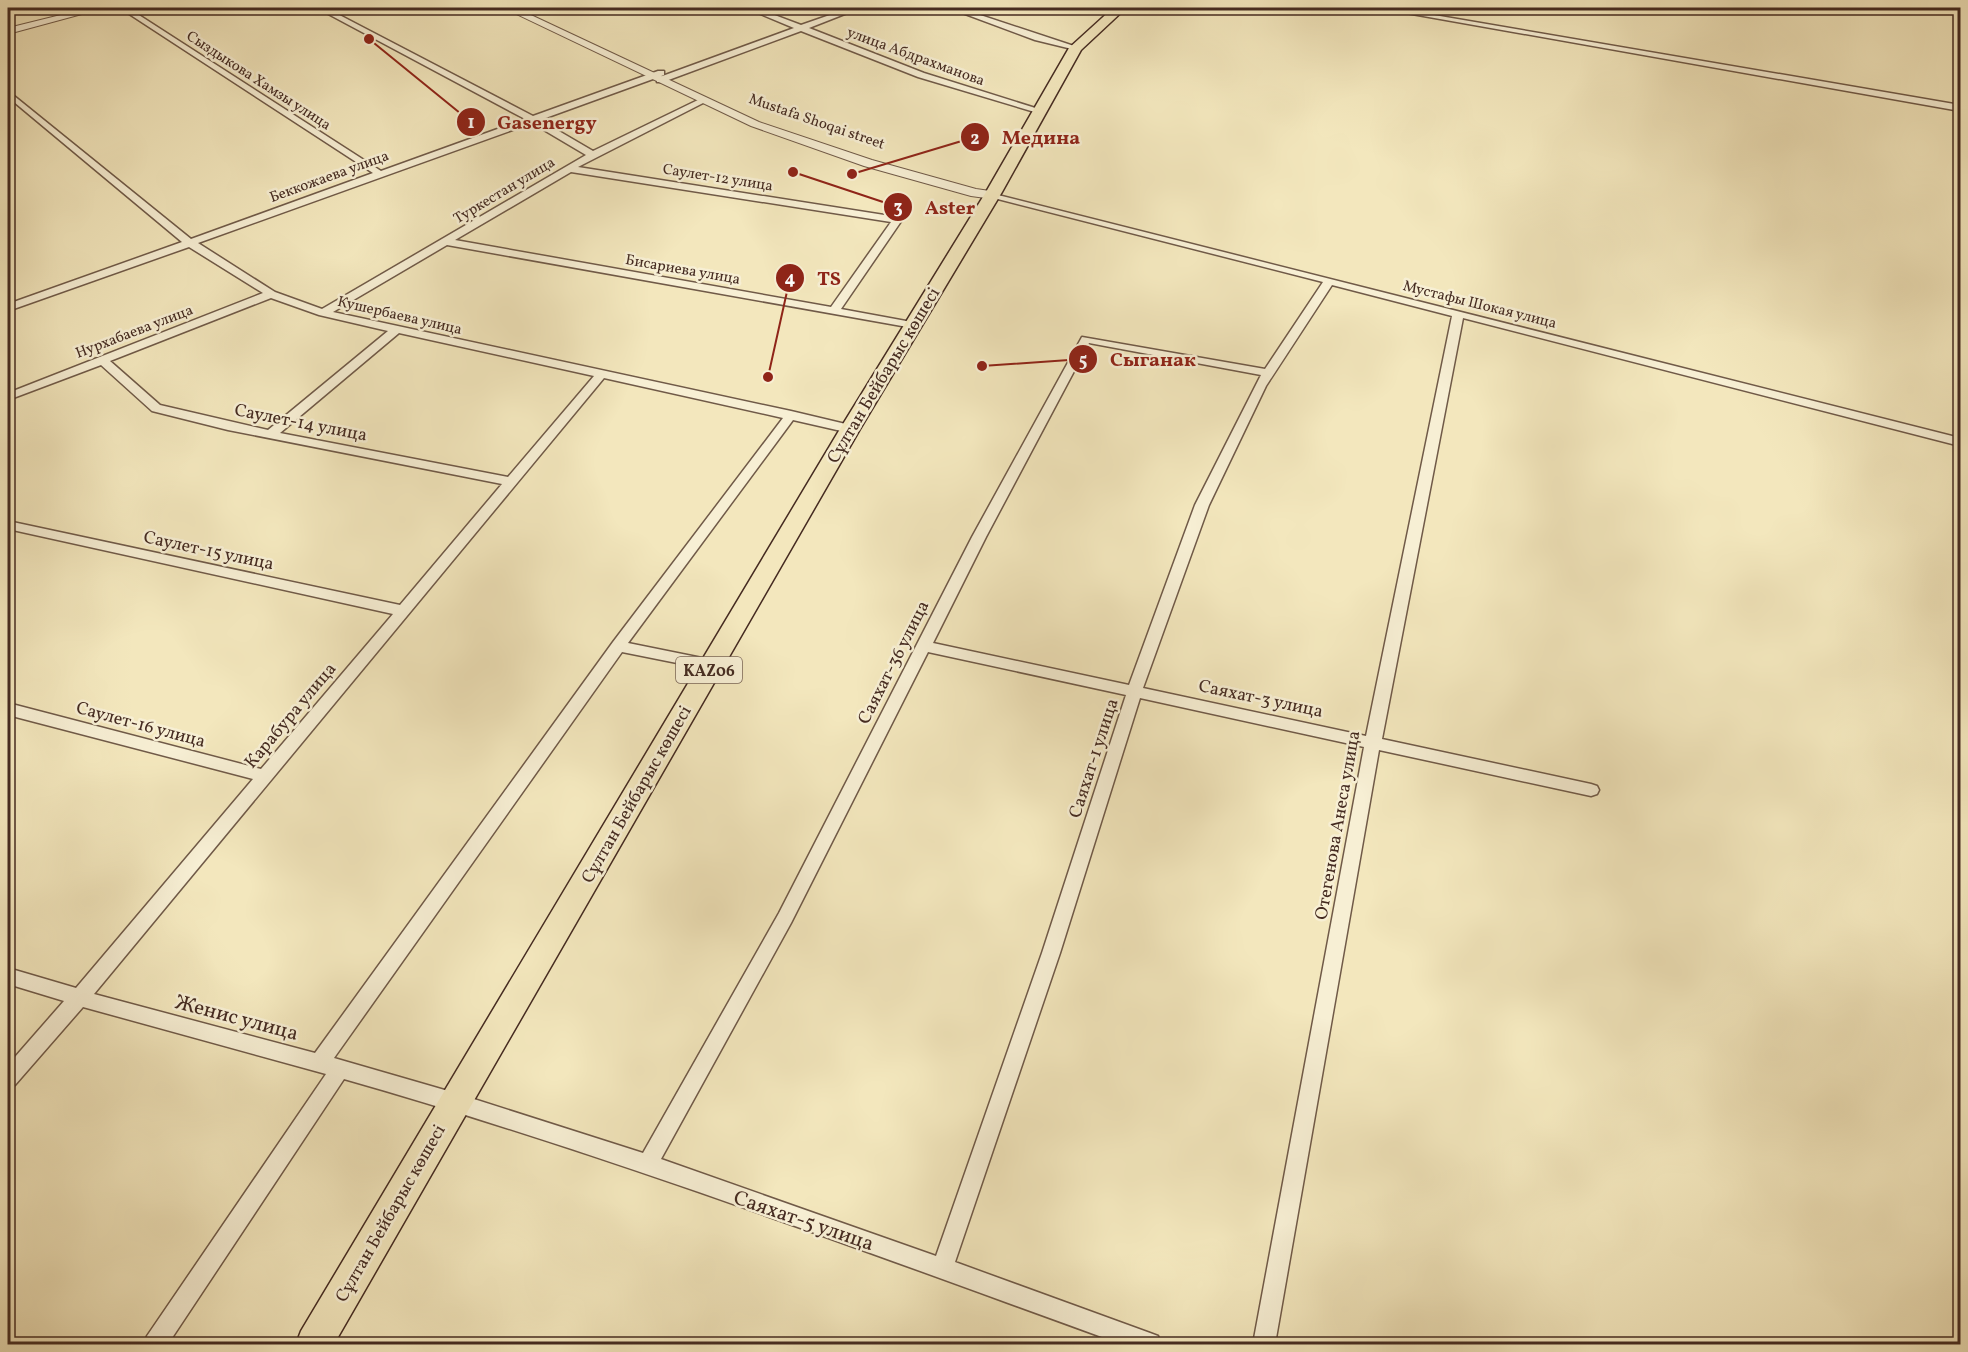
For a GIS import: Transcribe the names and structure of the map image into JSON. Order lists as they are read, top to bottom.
{
  "streets": {
    "main road": ["Сұлтан Бейбарыс көшесі", "KAZ06"],
    "street": [
      "улица Абдрахманова",
      "Сыздыкова Хамзы улица",
      "Mustafa Shoqai street",
      "Беккожаева улица",
      "Саулет-12 улица",
      "Туркестан улица",
      "Бисариева улица",
      "Мустафы Шокая улица",
      "Кушербаева улица",
      "Нурхабаева улица",
      "Саулет-14 улица",
      "Саулет-15 улица",
      "Саяхат-36 улица",
      "Саяхат-3 улица",
      "Карабура улица",
      "Саулет-16 улица",
      "Саяхат-1 улица",
      "Отегенова Анеса улица",
      "Женис улица",
      "Саяхат-5 улица"
    ]
  },
  "crossings": [
    ["улица Абдрахманова", "Беккожаева улица"],
    ["улица Абдрахманова", "Сұлтан Бейбарыс көшесі"],
    ["Сыздыкова Хамзы улица", "Беккожаева улица"],
    ["Mustafa Shoqai street", "Беккожаева улица"],
    ["Mustafa Shoqai street", "Туркестан улица"],
    ["Mustafa Shoqai street", "Мустафы Шокая улица"],
    ["Mustafa Shoqai street", "Сұлтан Бейбарыс көшесі"],
    ["Беккожаева улица", "Кушербаева улица"],
    ["Саулет-12 улица", "Туркестан улица"],
    ["Саулет-12 улица", "Бисариева улица"],
    ["Туркестан улица", "Бисариева улица"],
    ["Туркестан улица", "Кушербаева улица"],
    ["Бисариева улица", "Сұлтан Бейбарыс көшесі"],
    ["Мустафы Шокая улица", "Сұлтан Бейбарыс көшесі"],
    ["Мустафы Шокая улица", "Саяхат-1 улица"],
    ["Мустафы Шокая улица", "Отегенова Анеса улица"],
    ["Кушербаева улица", "Нурхабаева улица"],
    ["Кушербаева улица", "Сұлтан Бейбарыс көшесі"],
    ["Кушербаева улица", "Карабура улица"],
    ["Нурхабаева улица", "Саулет-14 улица"],
    ["Сұлтан Бейбарыс көшесі", "Женис улица"],
    ["Сұлтан Бейбарыс көшесі", "Саяхат-5 улица"],
    ["Саулет-14 улица", "Карабура улица"],
    ["Саулет-15 улица", "Карабура улица"],
    ["Саяхат-36 улица", "Саяхат-3 улица"],
    ["Саяхат-36 улица", "Саяхат-1 улица"],
    ["Саяхат-36 улица", "Саяхат-5 улица"],
    ["Саяхат-3 улица", "Саяхат-1 улица"],
    ["Саяхат-3 улица", "Отегенова Анеса улица"],
    ["Карабура улица", "Саулет-16 улица"],
    ["Карабура улица", "Женис улица"],
    ["Саяхат-1 улица", "Саяхат-5 улица"],
    ["Женис улица", "Саяхат-5 улица"]
  ],
  "places": [
    "Gasenergy",
    "Aster",
    "Медина",
    "Сыганак",
    "TS"
  ]
}
